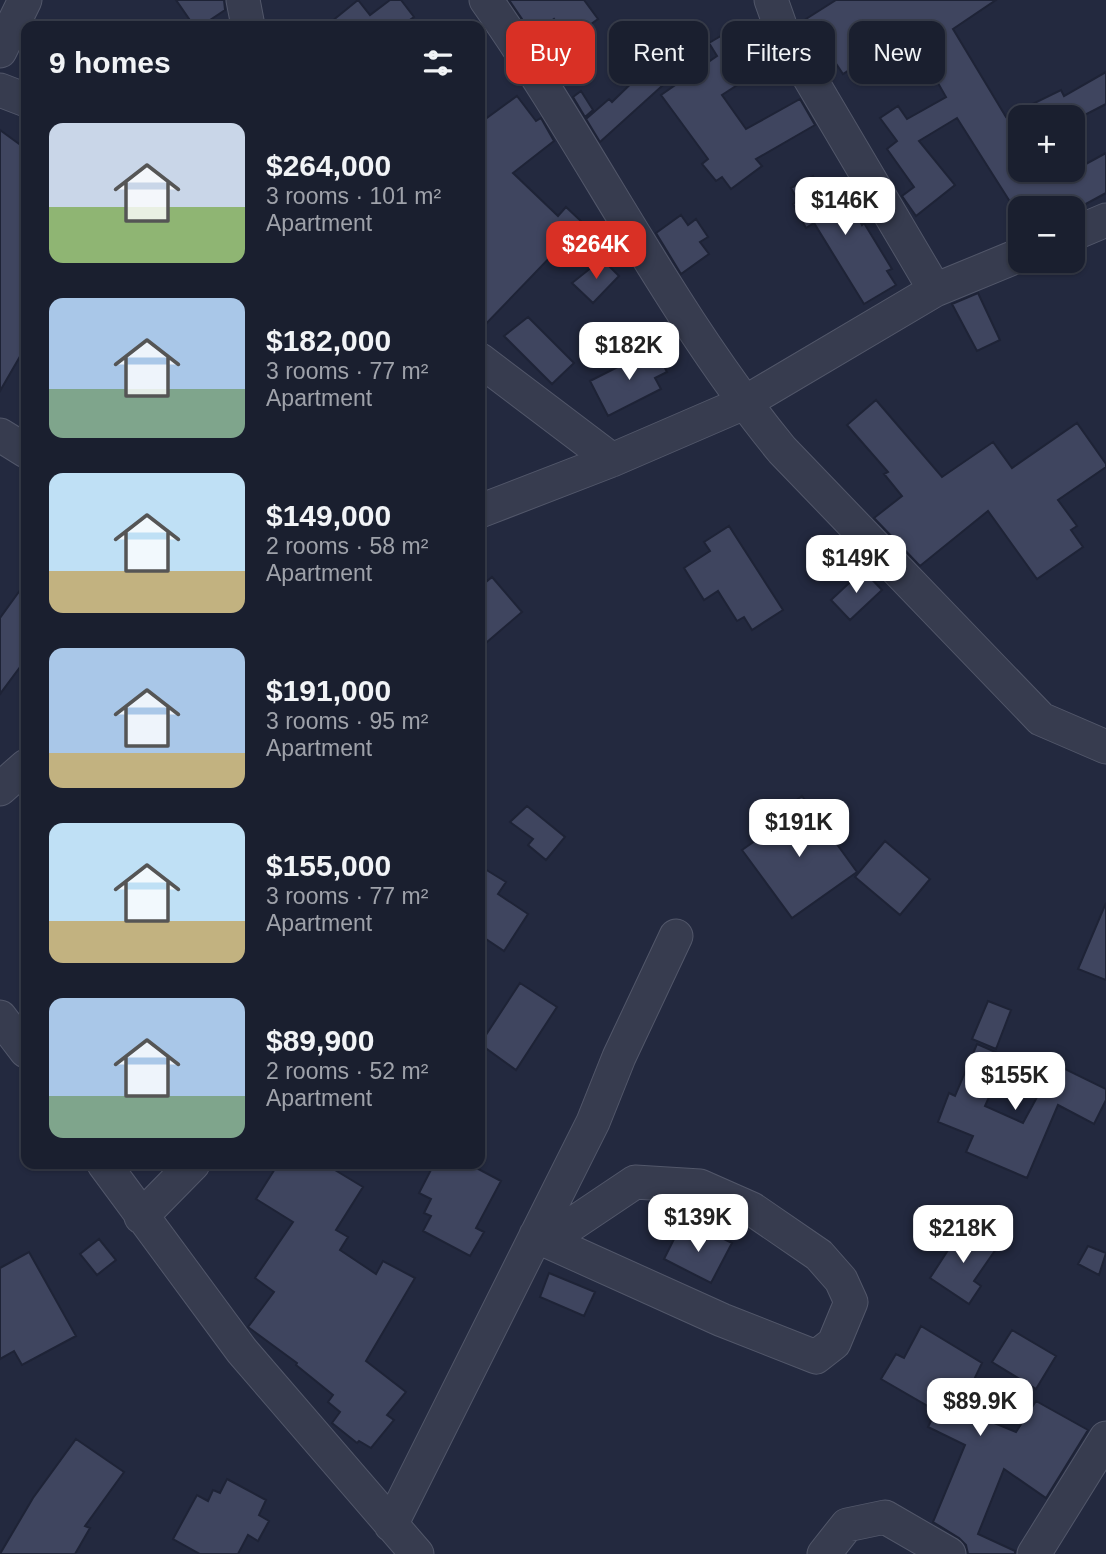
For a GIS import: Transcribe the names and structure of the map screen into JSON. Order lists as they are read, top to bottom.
{
  "page": {
    "chip": [
      "Buy",
      "Rent",
      "Filters",
      "New"
    ],
    "heading": "9 homes",
    "map_buttons": ["+", "−"],
    "list": [
      {
        "name": "$264,000",
        "note": "3 rooms · 101 m² · Apartment"
      },
      {
        "name": "$182,000",
        "note": "3 rooms · 77 m² · Apartment"
      },
      {
        "name": "$149,000",
        "note": "2 rooms · 58 m² · Apartment"
      },
      {
        "name": "$191,000",
        "note": "3 rooms · 95 m² · Apartment"
      },
      {
        "name": "$155,000",
        "note": "3 rooms · 77 m² · Apartment"
      },
      {
        "name": "$89,900",
        "note": "2 rooms · 52 m² · Apartment"
      }
    ],
    "price": [
      "$146K",
      "$264K",
      "$182K",
      "$149K",
      "$191K",
      "$155K",
      "$139K",
      "$218K",
      "$89.9K"
    ]
  }
}
